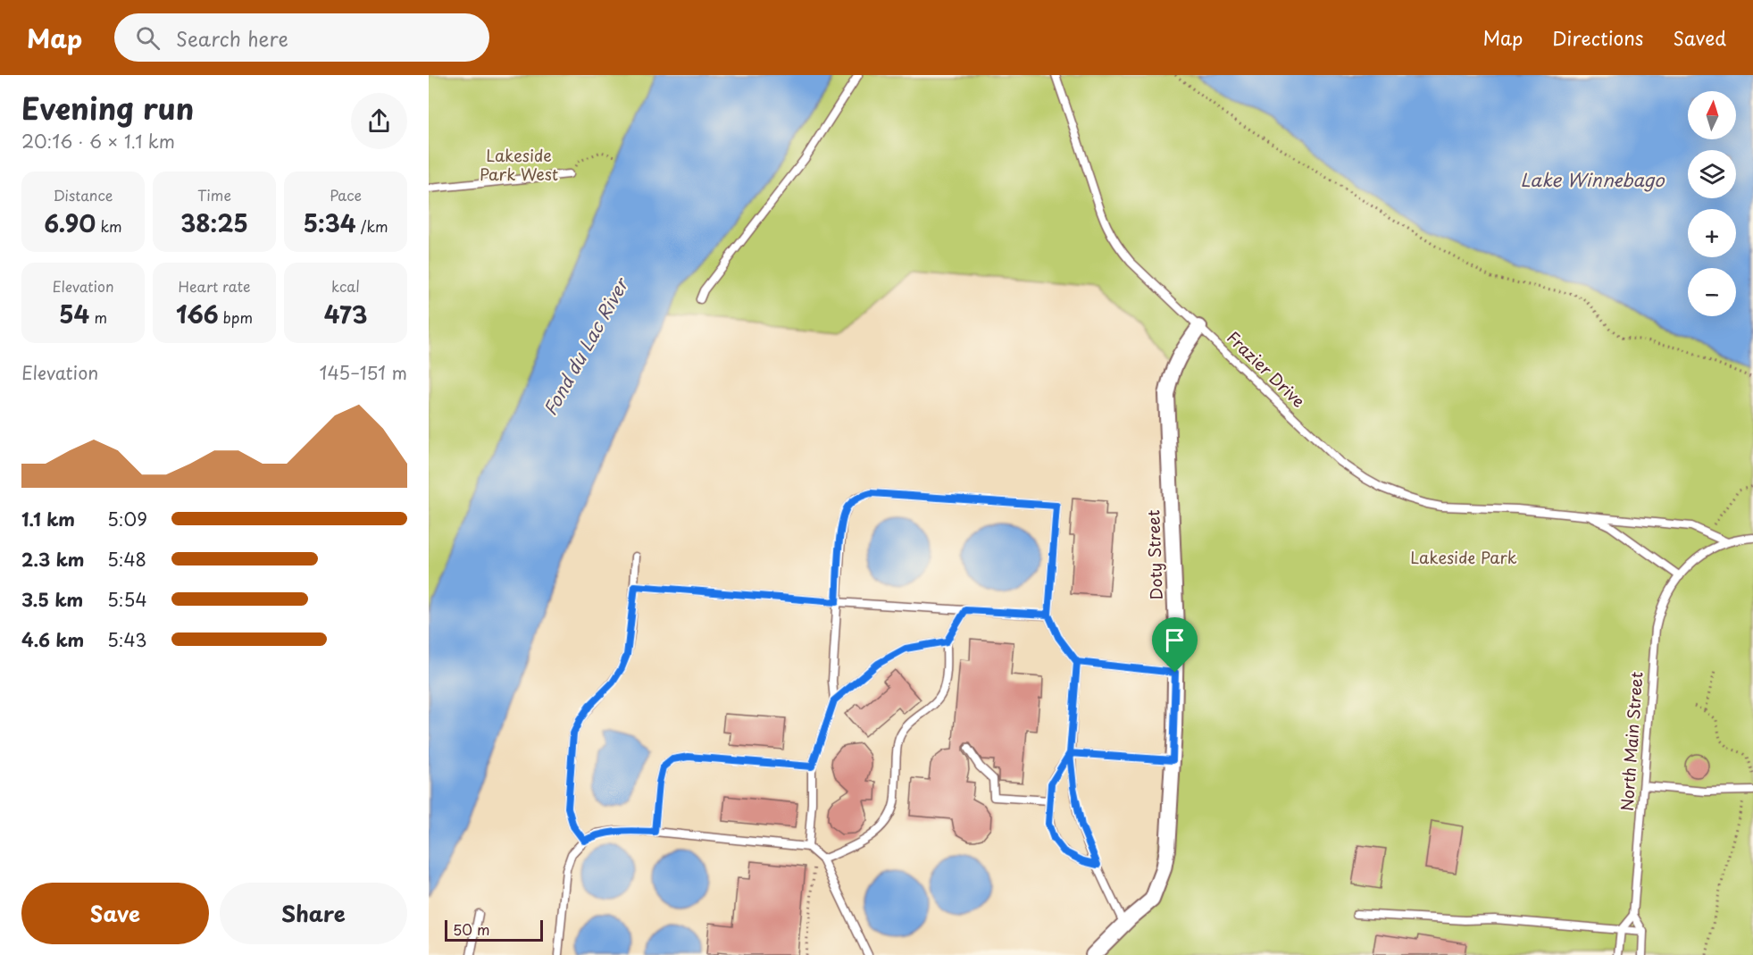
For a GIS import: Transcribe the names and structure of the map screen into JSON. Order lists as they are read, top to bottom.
{
  "streets": {
    "street": ["Doty Street"],
    "lane": ["Frazier Drive", "North Main Street"]
  },
  "crossings": [
    ["Frazier Drive", "Doty Street"],
    ["Frazier Drive", "North Main Street"]
  ],
  "water": ["Lake Winnebago", "Fond du Lac River"],
  "parks": ["Lakeside Park West", "Lakeside Park"],
  "scale_bar": "50 m",
  "north": "top",
  "page": {
    "header": "Map",
    "search": "Search here",
    "nav": ["Map", "Directions", "Saved"],
    "heading": ["Evening run", "20:16 · 6 × 1.1 km"],
    "map_buttons": ["+", "−"],
    "stats": [
      ["Distance", "6.90 km"],
      ["Time", "38:25"],
      ["Pace", "5:34 /km"],
      ["Elevation", "54 m"],
      ["Heart rate", "166 bpm"],
      ["kcal", "473"]
    ],
    "chart": ["Elevation", "145–151 m"],
    "list": [
      {
        "name": "1.1 km",
        "note": "5:09"
      },
      {
        "name": "2.3 km",
        "note": "5:48"
      },
      {
        "name": "3.5 km",
        "note": "5:54"
      },
      {
        "name": "4.6 km",
        "note": "5:43"
      }
    ],
    "buttons": ["Save", "Share"],
    "scale": "50 m"
  }
}
